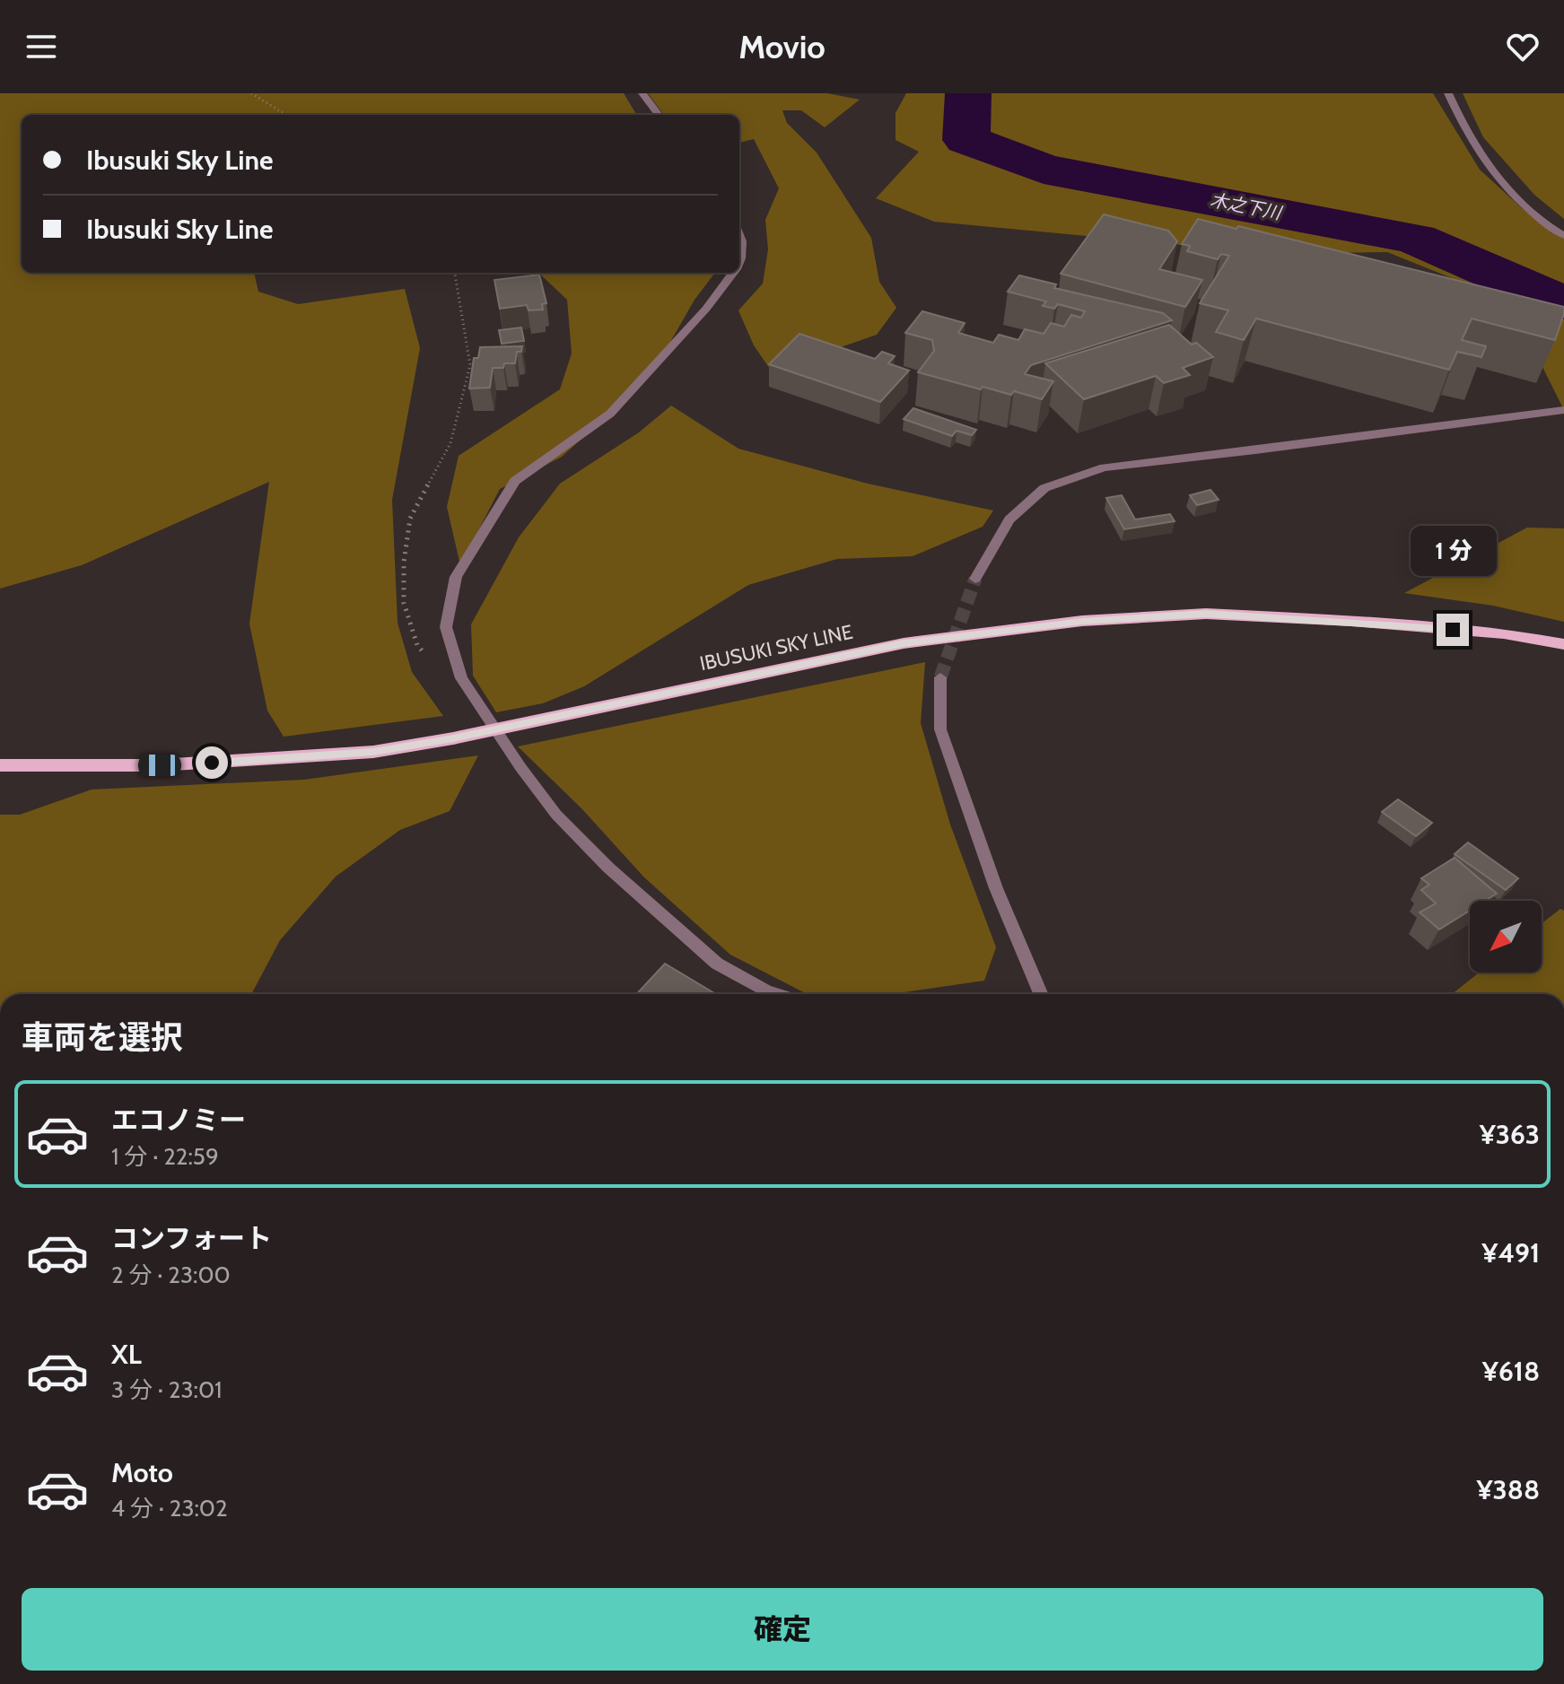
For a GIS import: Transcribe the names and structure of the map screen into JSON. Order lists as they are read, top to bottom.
{
  "streets": {
    "main road": ["IBUSUKI SKY LINE"]
  },
  "water": ["木之下川"],
  "north": "bottom left",
  "page": {
    "header": "Movio",
    "banner": ["Ibusuki Sky Line", "Ibusuki Sky Line"],
    "bubble": "1 分",
    "heading": "車両を選択",
    "list": [
      {
        "name": "エコノミー",
        "note": "1 分 · 22:59",
        "value": "¥363"
      },
      {
        "name": "コンフォート",
        "note": "2 分 · 23:00",
        "value": "¥491"
      },
      {
        "name": "XL",
        "note": "3 分 · 23:01",
        "value": "¥618"
      },
      {
        "name": "Moto",
        "note": "4 分 · 23:02",
        "value": "¥388"
      }
    ],
    "buttons": "確定"
  }
}
